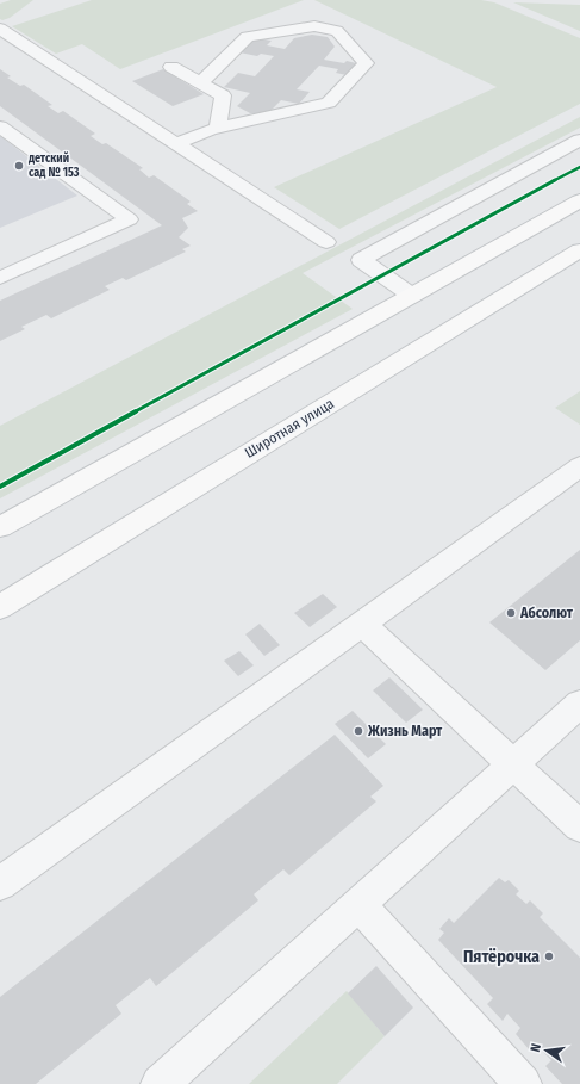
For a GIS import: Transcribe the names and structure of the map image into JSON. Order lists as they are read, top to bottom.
{
  "streets": {
    "main road": ["Широтная улица"]
  },
  "places": [
    "детский сад № 153",
    "Абсолют",
    "Жизнь Март",
    "Пятёрочка"
  ],
  "north": "left"
}
